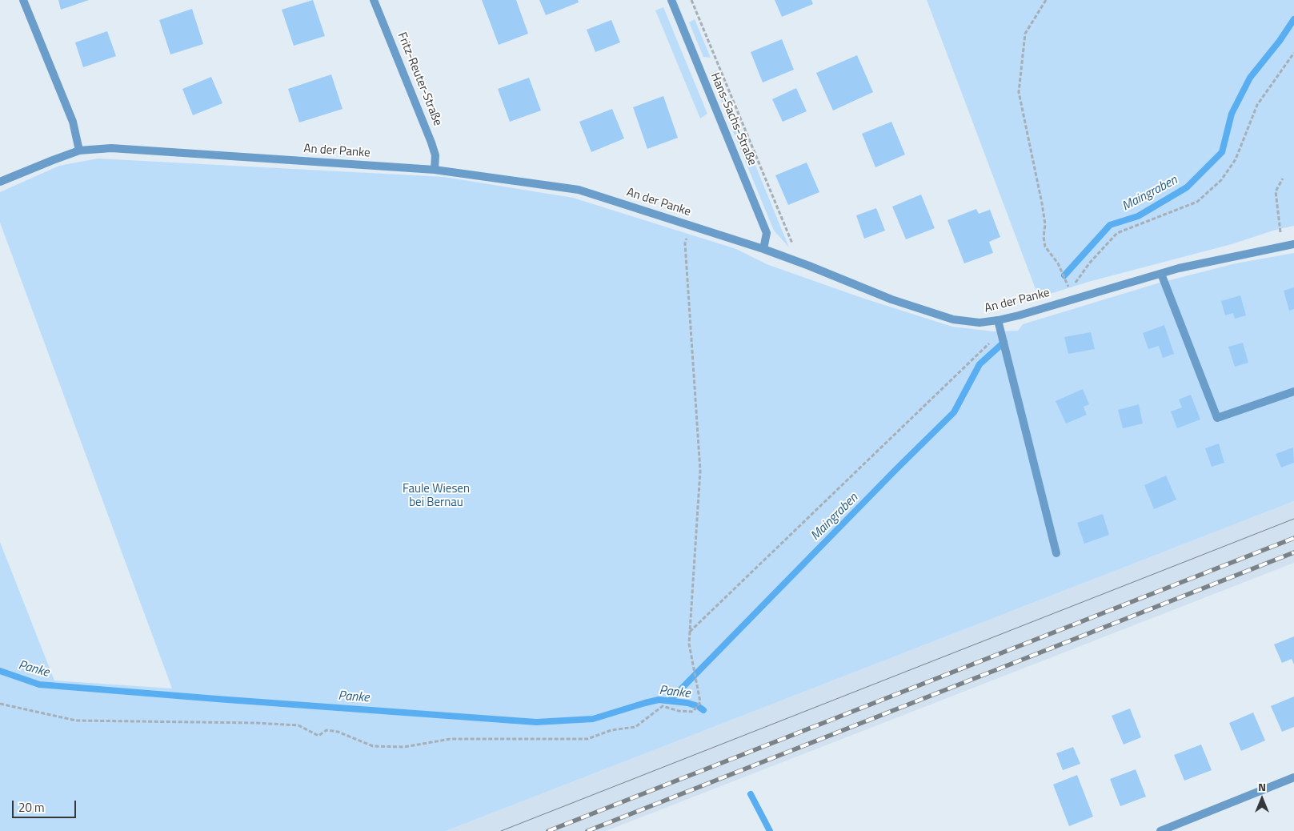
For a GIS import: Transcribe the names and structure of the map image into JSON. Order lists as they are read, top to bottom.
{
  "streets": {
    "street": ["Fritz-Reuter-Straße", "Hans-Sachs-Straße", "An der Panke"]
  },
  "crossings": [
    ["Fritz-Reuter-Straße", "An der Panke"],
    ["Hans-Sachs-Straße", "An der Panke"]
  ],
  "water": ["Maingraben", "Panke"],
  "parks": ["Faule Wiesen bei Bernau"],
  "scale_bar": "20 m",
  "north": "top"
}
